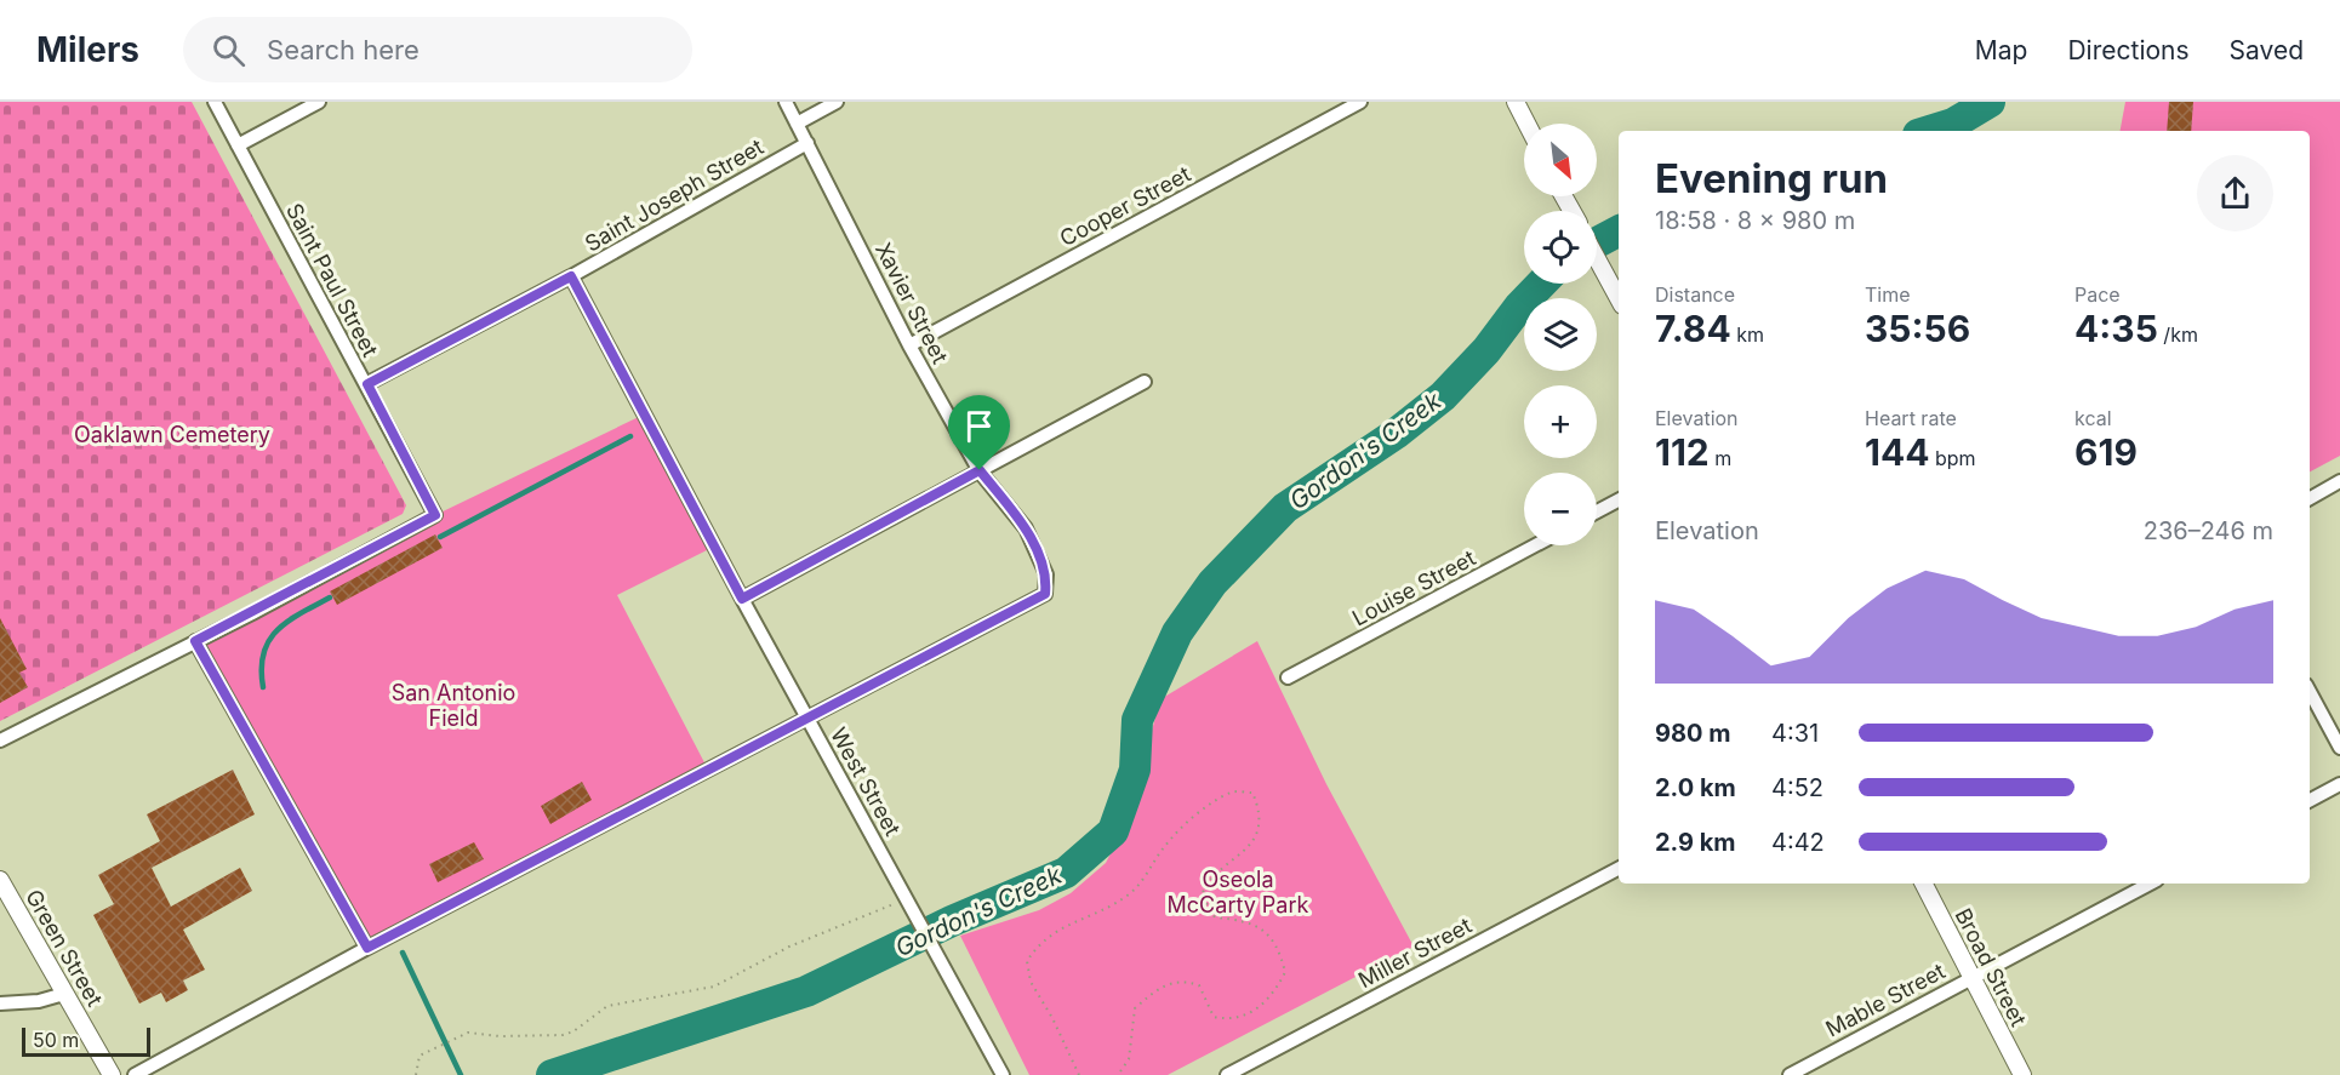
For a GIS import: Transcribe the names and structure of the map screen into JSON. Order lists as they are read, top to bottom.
{
  "streets": {
    "street": [
      "Saint Joseph Street",
      "Cooper Street",
      "Saint Paul Street",
      "Xavier Street",
      "Louise Street",
      "West Street",
      "Green Street",
      "Miller Street",
      "Broad Street",
      "Mable Street"
    ]
  },
  "crossings": [
    ["Saint Joseph Street", "Saint Paul Street"],
    ["Saint Joseph Street", "Xavier Street"],
    ["Saint Joseph Street", "West Street"],
    ["Cooper Street", "Xavier Street"],
    ["Xavier Street", "West Street"],
    ["Broad Street", "Mable Street"]
  ],
  "water": ["Gordon's Creek"],
  "parks": ["Oaklawn Cemetery", "San Antonio Field", "Oseola McCarty Park"],
  "scale_bar": "50 m",
  "north": "bottom right",
  "page": {
    "header": "Milers",
    "search": "Search here",
    "nav": ["Map", "Directions", "Saved"],
    "map_buttons": ["+", "−"],
    "heading": ["Evening run", "18:58 · 8 × 980 m"],
    "stats": [
      ["Distance", "7.84 km"],
      ["Time", "35:56"],
      ["Pace", "4:35 /km"],
      ["Elevation", "112 m"],
      ["Heart rate", "144 bpm"],
      ["kcal", "619"]
    ],
    "chart": ["Elevation", "236–246 m"],
    "list": [
      {
        "name": "980 m",
        "note": "4:31"
      },
      {
        "name": "2.0 km",
        "note": "4:52"
      },
      {
        "name": "2.9 km",
        "note": "4:42"
      }
    ],
    "scale": "50 m"
  }
}
